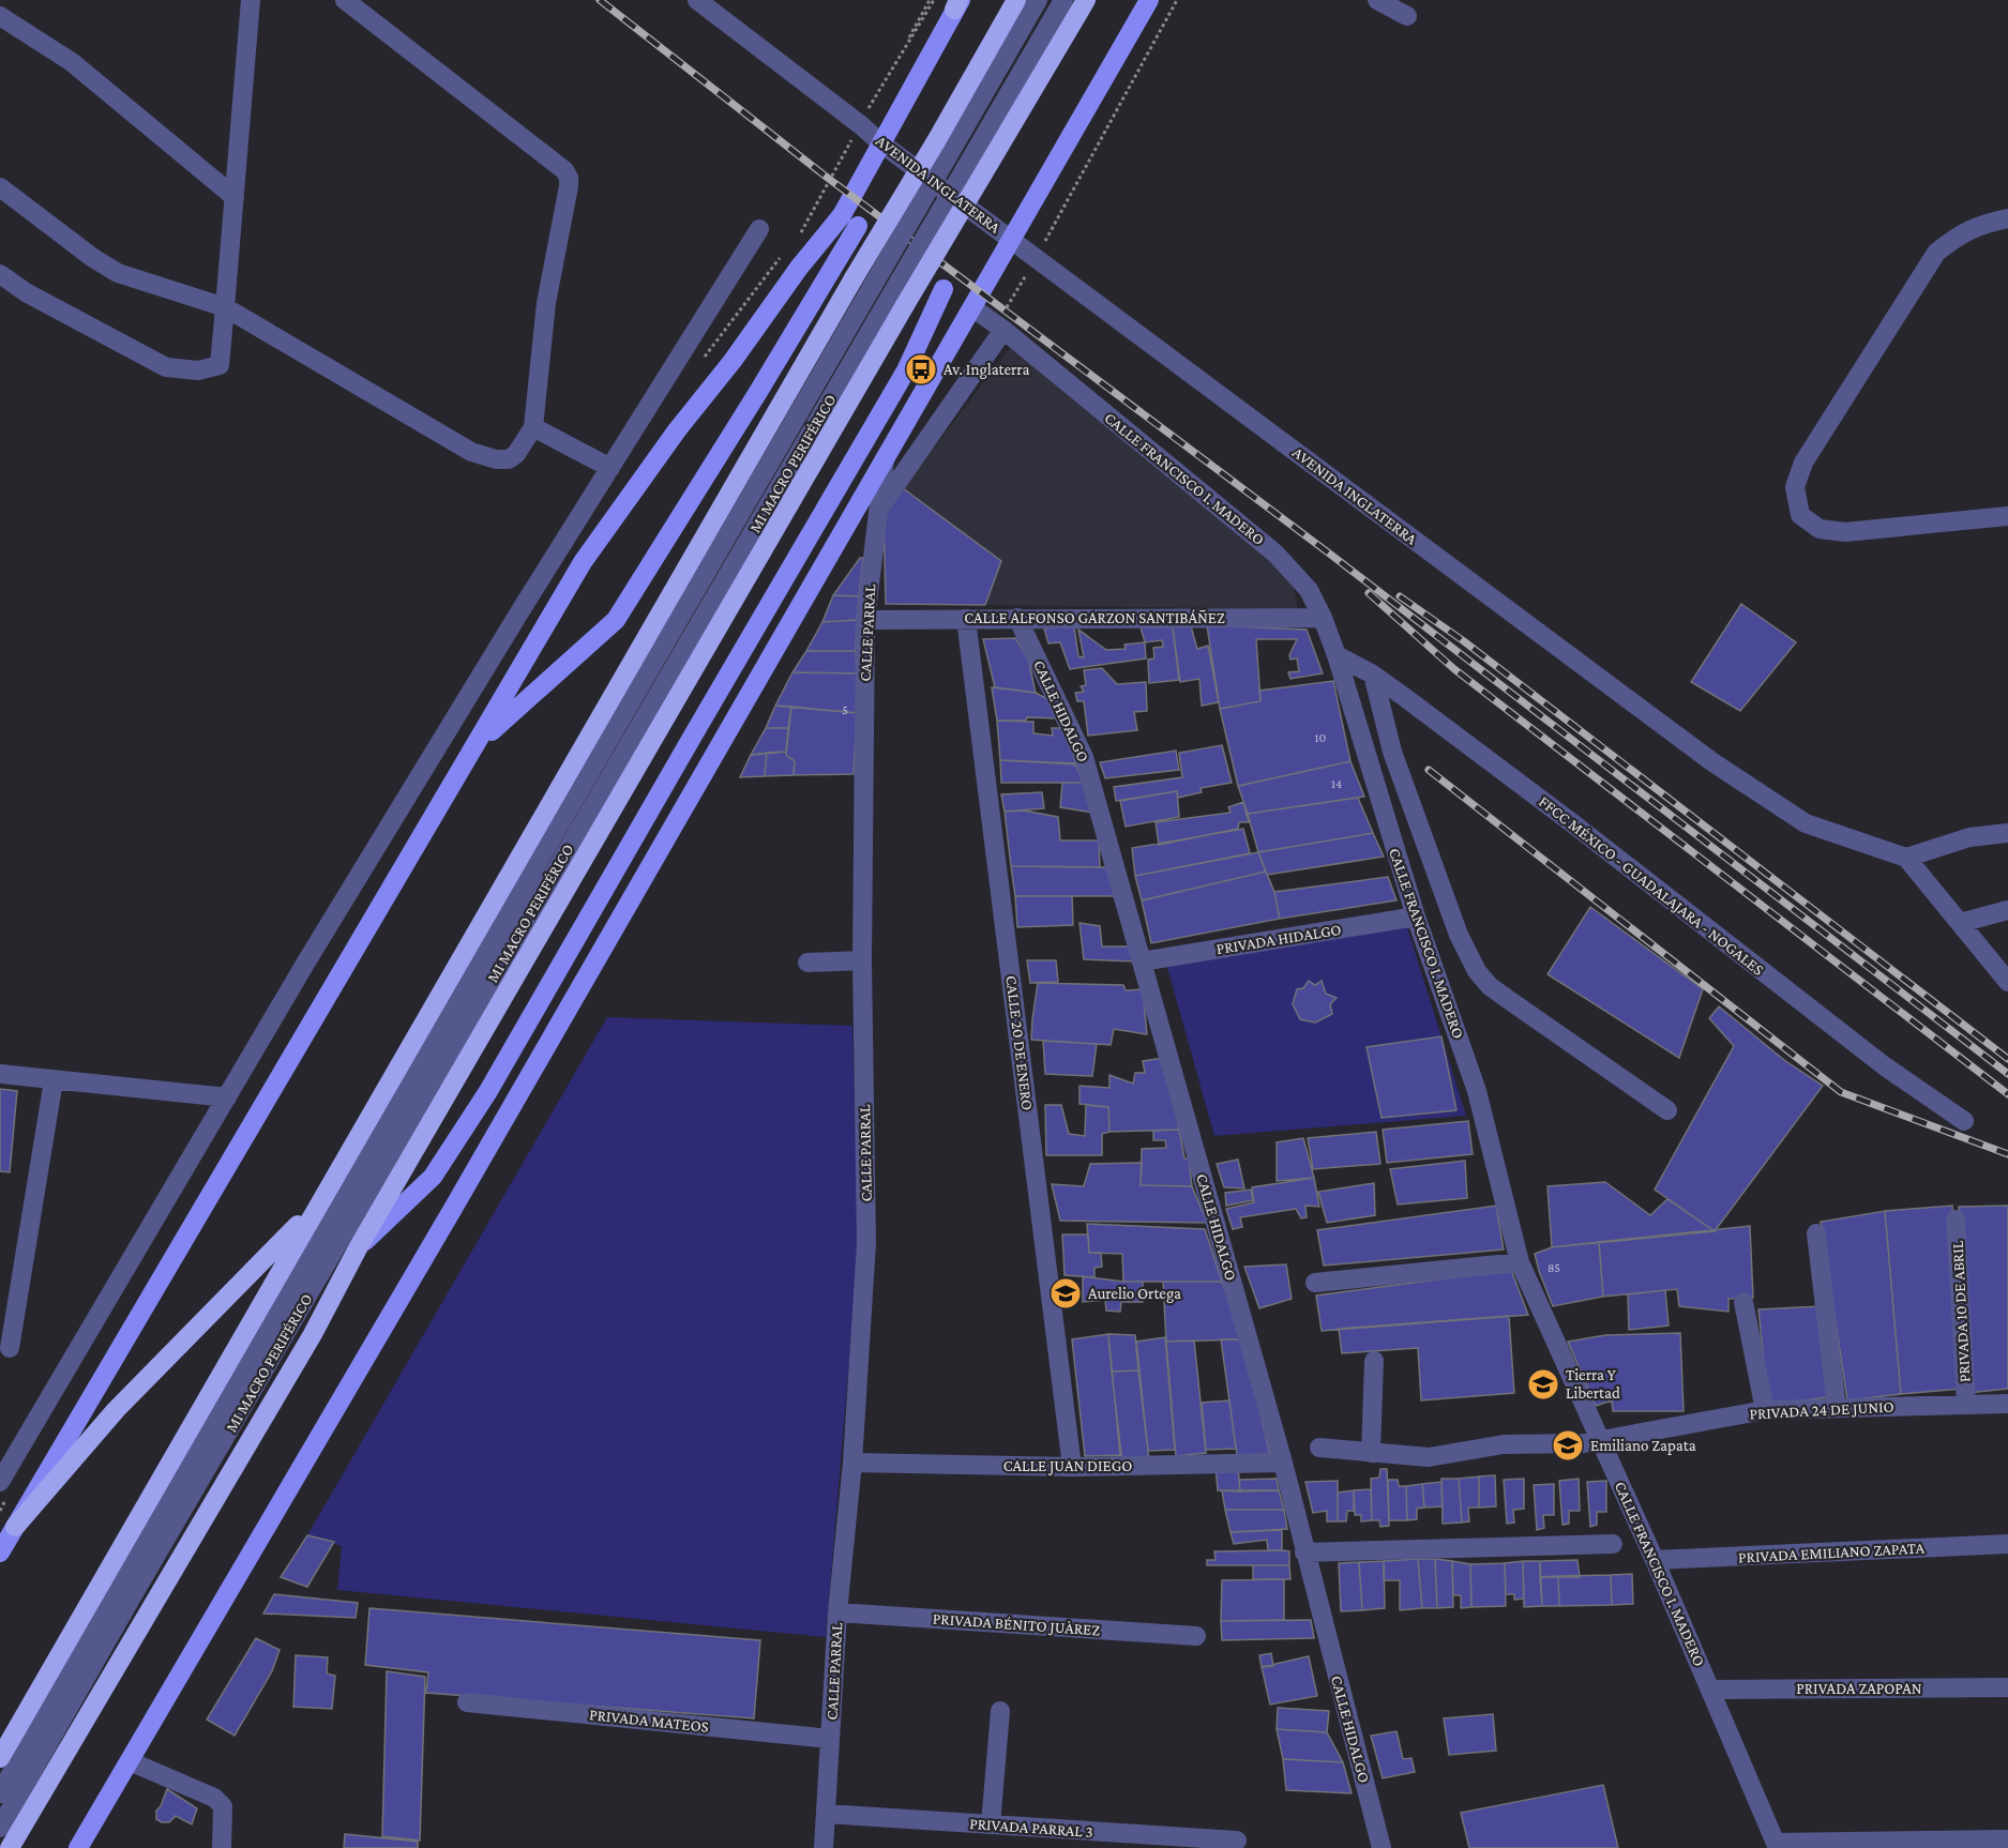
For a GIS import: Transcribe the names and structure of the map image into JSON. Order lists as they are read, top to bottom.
{
  "streets": {
    "main road": ["CALLE FRANCISCO I. MADERO"],
    "street": [
      "AVENIDA INGLATERRA",
      "MI MACRO PERIFÉRICO",
      "CALLE ALFONSO GARZON SANTIBÁÑEZ",
      "CALLE PARRAL",
      "CALLE HIDALGO",
      "FFCC MÉXICO - GUADALAJARA - NOGALES",
      "PRIVADA HIDALGO",
      "CALLE 20 DE ENERO",
      "PRIVADA 10 DE ABRIL",
      "PRIVADA 24 DE JUNIO",
      "CALLE JUAN DIEGO",
      "PRIVADA EMILIANO ZAPATA",
      "PRIVADA BÉNITO JUÀREZ",
      "PRIVADA ZAPOPAN",
      "PRIVADA MATEOS",
      "PRIVADA PARRAL 3"
    ]
  },
  "crossings": [
    ["CALLE FRANCISCO I. MADERO", "CALLE ALFONSO GARZON SANTIBÁÑEZ"],
    ["CALLE FRANCISCO I. MADERO", "FFCC MÉXICO - GUADALAJARA - NOGALES"],
    ["CALLE FRANCISCO I. MADERO", "PRIVADA HIDALGO"],
    ["CALLE FRANCISCO I. MADERO", "PRIVADA 24 DE JUNIO"],
    ["CALLE FRANCISCO I. MADERO", "PRIVADA EMILIANO ZAPATA"],
    ["CALLE FRANCISCO I. MADERO", "PRIVADA ZAPOPAN"],
    ["CALLE ALFONSO GARZON SANTIBÁÑEZ", "CALLE PARRAL"],
    ["CALLE ALFONSO GARZON SANTIBÁÑEZ", "CALLE HIDALGO"],
    ["CALLE ALFONSO GARZON SANTIBÁÑEZ", "CALLE 20 DE ENERO"],
    ["CALLE PARRAL", "CALLE JUAN DIEGO"],
    ["CALLE PARRAL", "PRIVADA BÉNITO JUÀREZ"],
    ["CALLE PARRAL", "PRIVADA MATEOS"],
    ["CALLE PARRAL", "PRIVADA PARRAL 3"],
    ["CALLE HIDALGO", "PRIVADA HIDALGO"],
    ["CALLE HIDALGO", "CALLE JUAN DIEGO"],
    ["CALLE 20 DE ENERO", "CALLE JUAN DIEGO"],
    ["PRIVADA 10 DE ABRIL", "PRIVADA 24 DE JUNIO"]
  ],
  "places": {
    "bus stop": ["Av. Inglaterra"],
    "school or university": ["Aurelio Ortega", "Tierra Y Libertad", "Emiliano Zapata"]
  },
  "house_numbers": [
    "5",
    "10",
    "14",
    "85"
  ]
}
